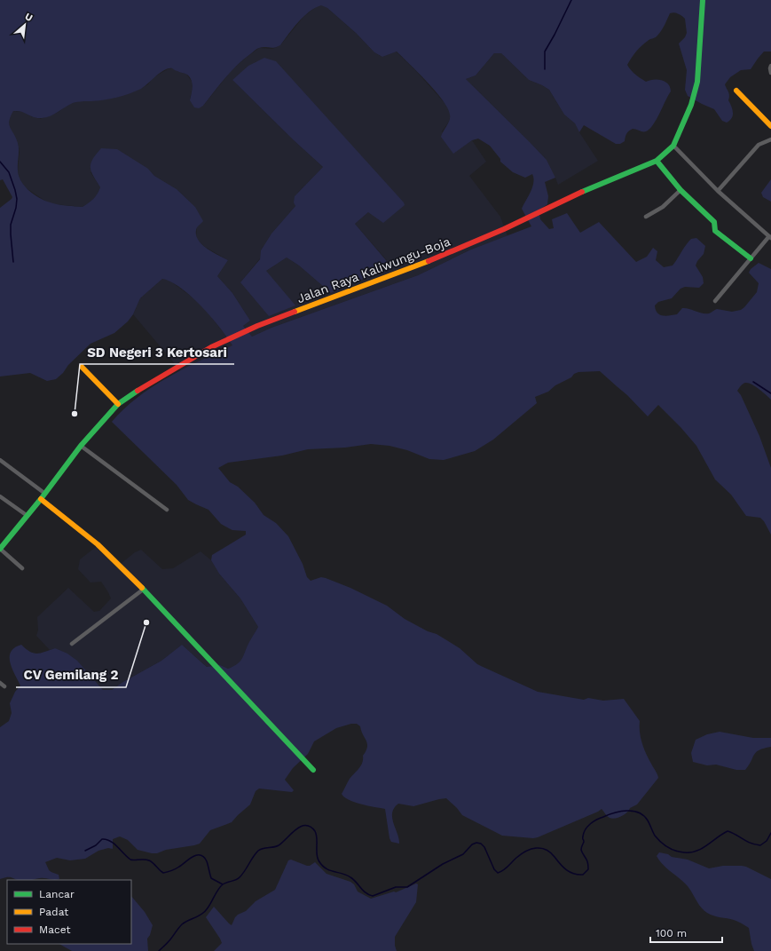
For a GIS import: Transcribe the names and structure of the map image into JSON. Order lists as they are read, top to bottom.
{
  "streets": {
    "main road": ["Jalan Raya Kaliwungu-Boja"]
  },
  "places": ["SD Negeri 3 Kertosari", "CV Gemilang 2"],
  "legend": ["Lancar", "Padat", "Macet"],
  "scale_bar": "100 m",
  "north": "top right"
}
